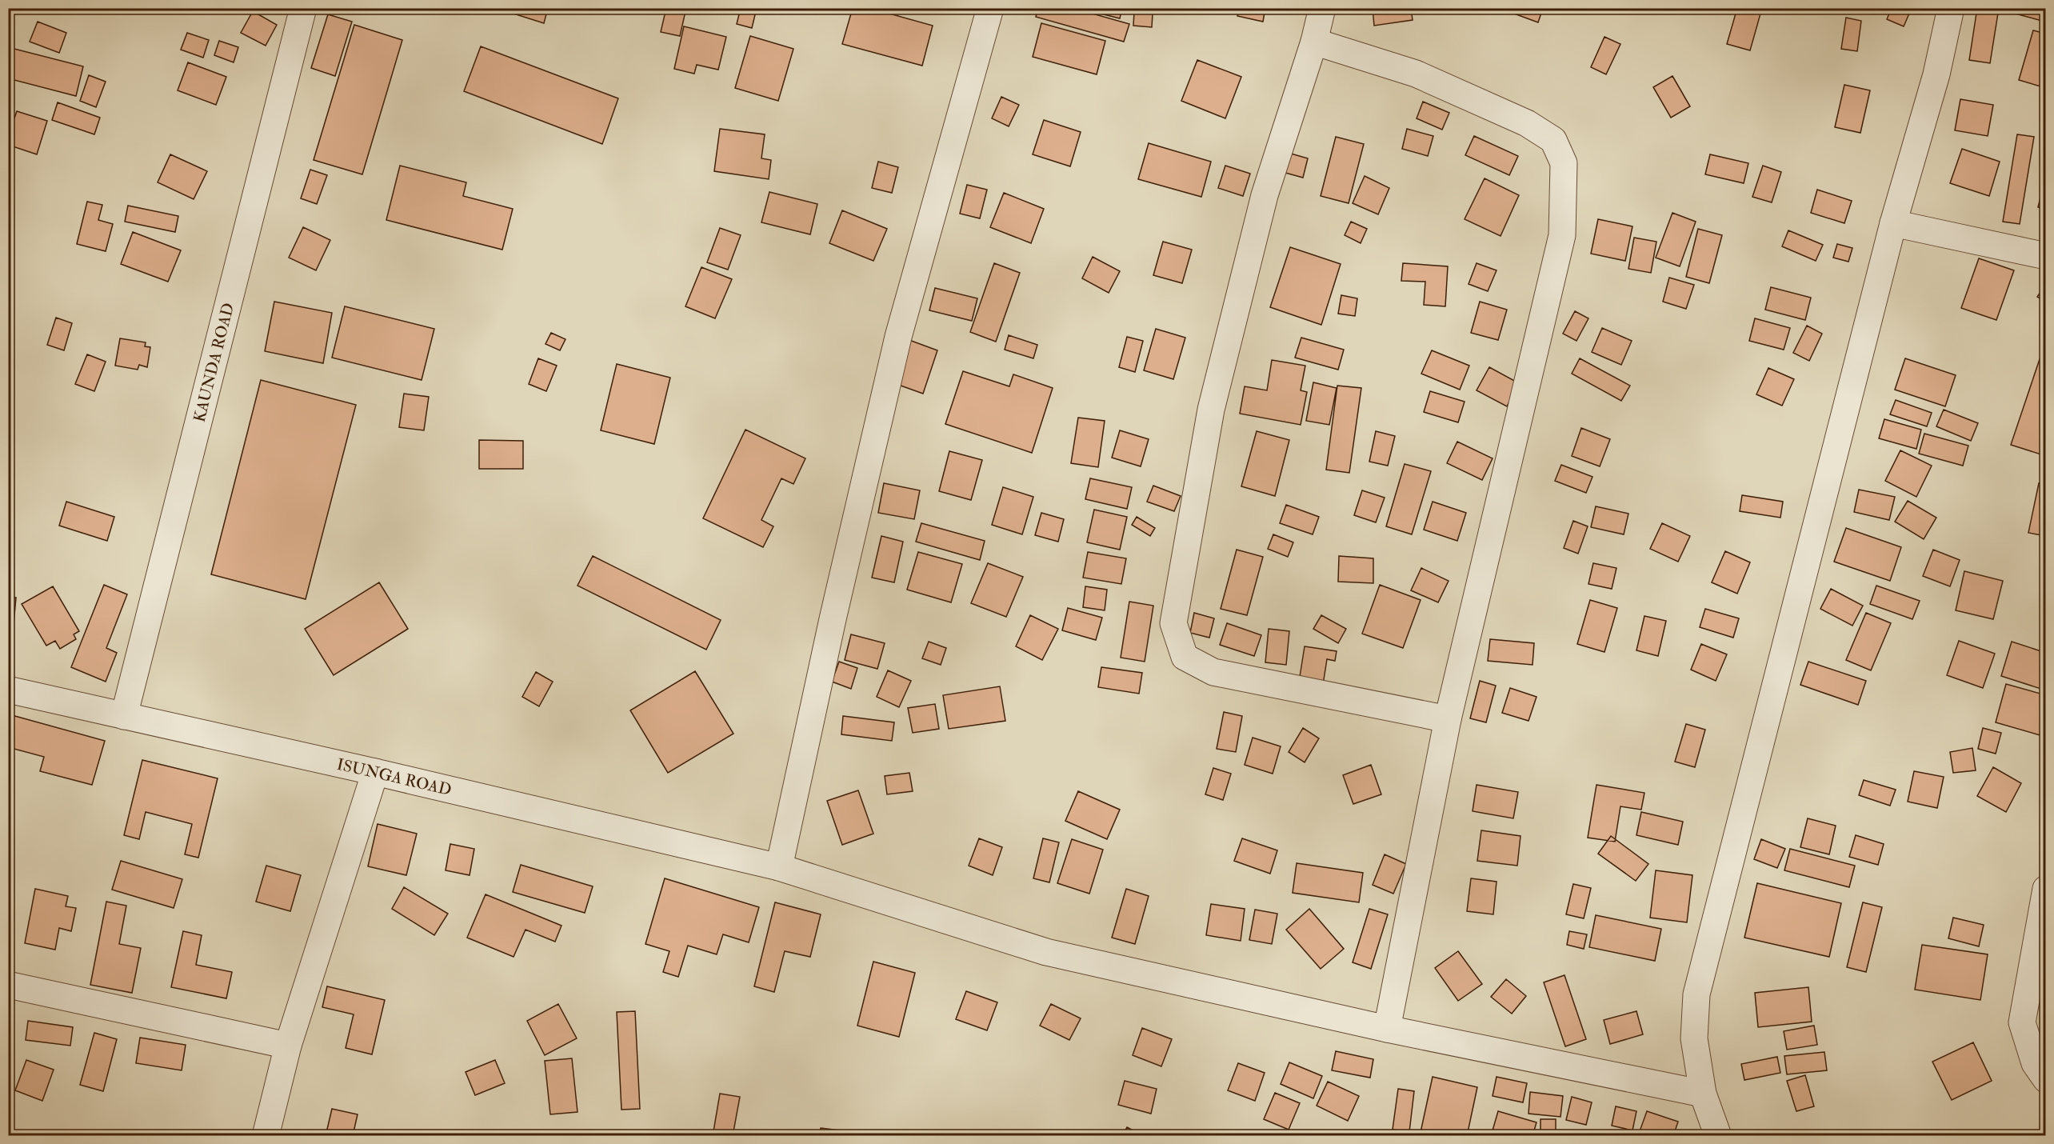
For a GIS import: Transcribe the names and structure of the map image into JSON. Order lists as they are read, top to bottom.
{
  "streets": {
    "street": ["KAUNDA ROAD", "ISUNGA ROAD"]
  },
  "crossings": [
    ["KAUNDA ROAD", "ISUNGA ROAD"]
  ]
}
